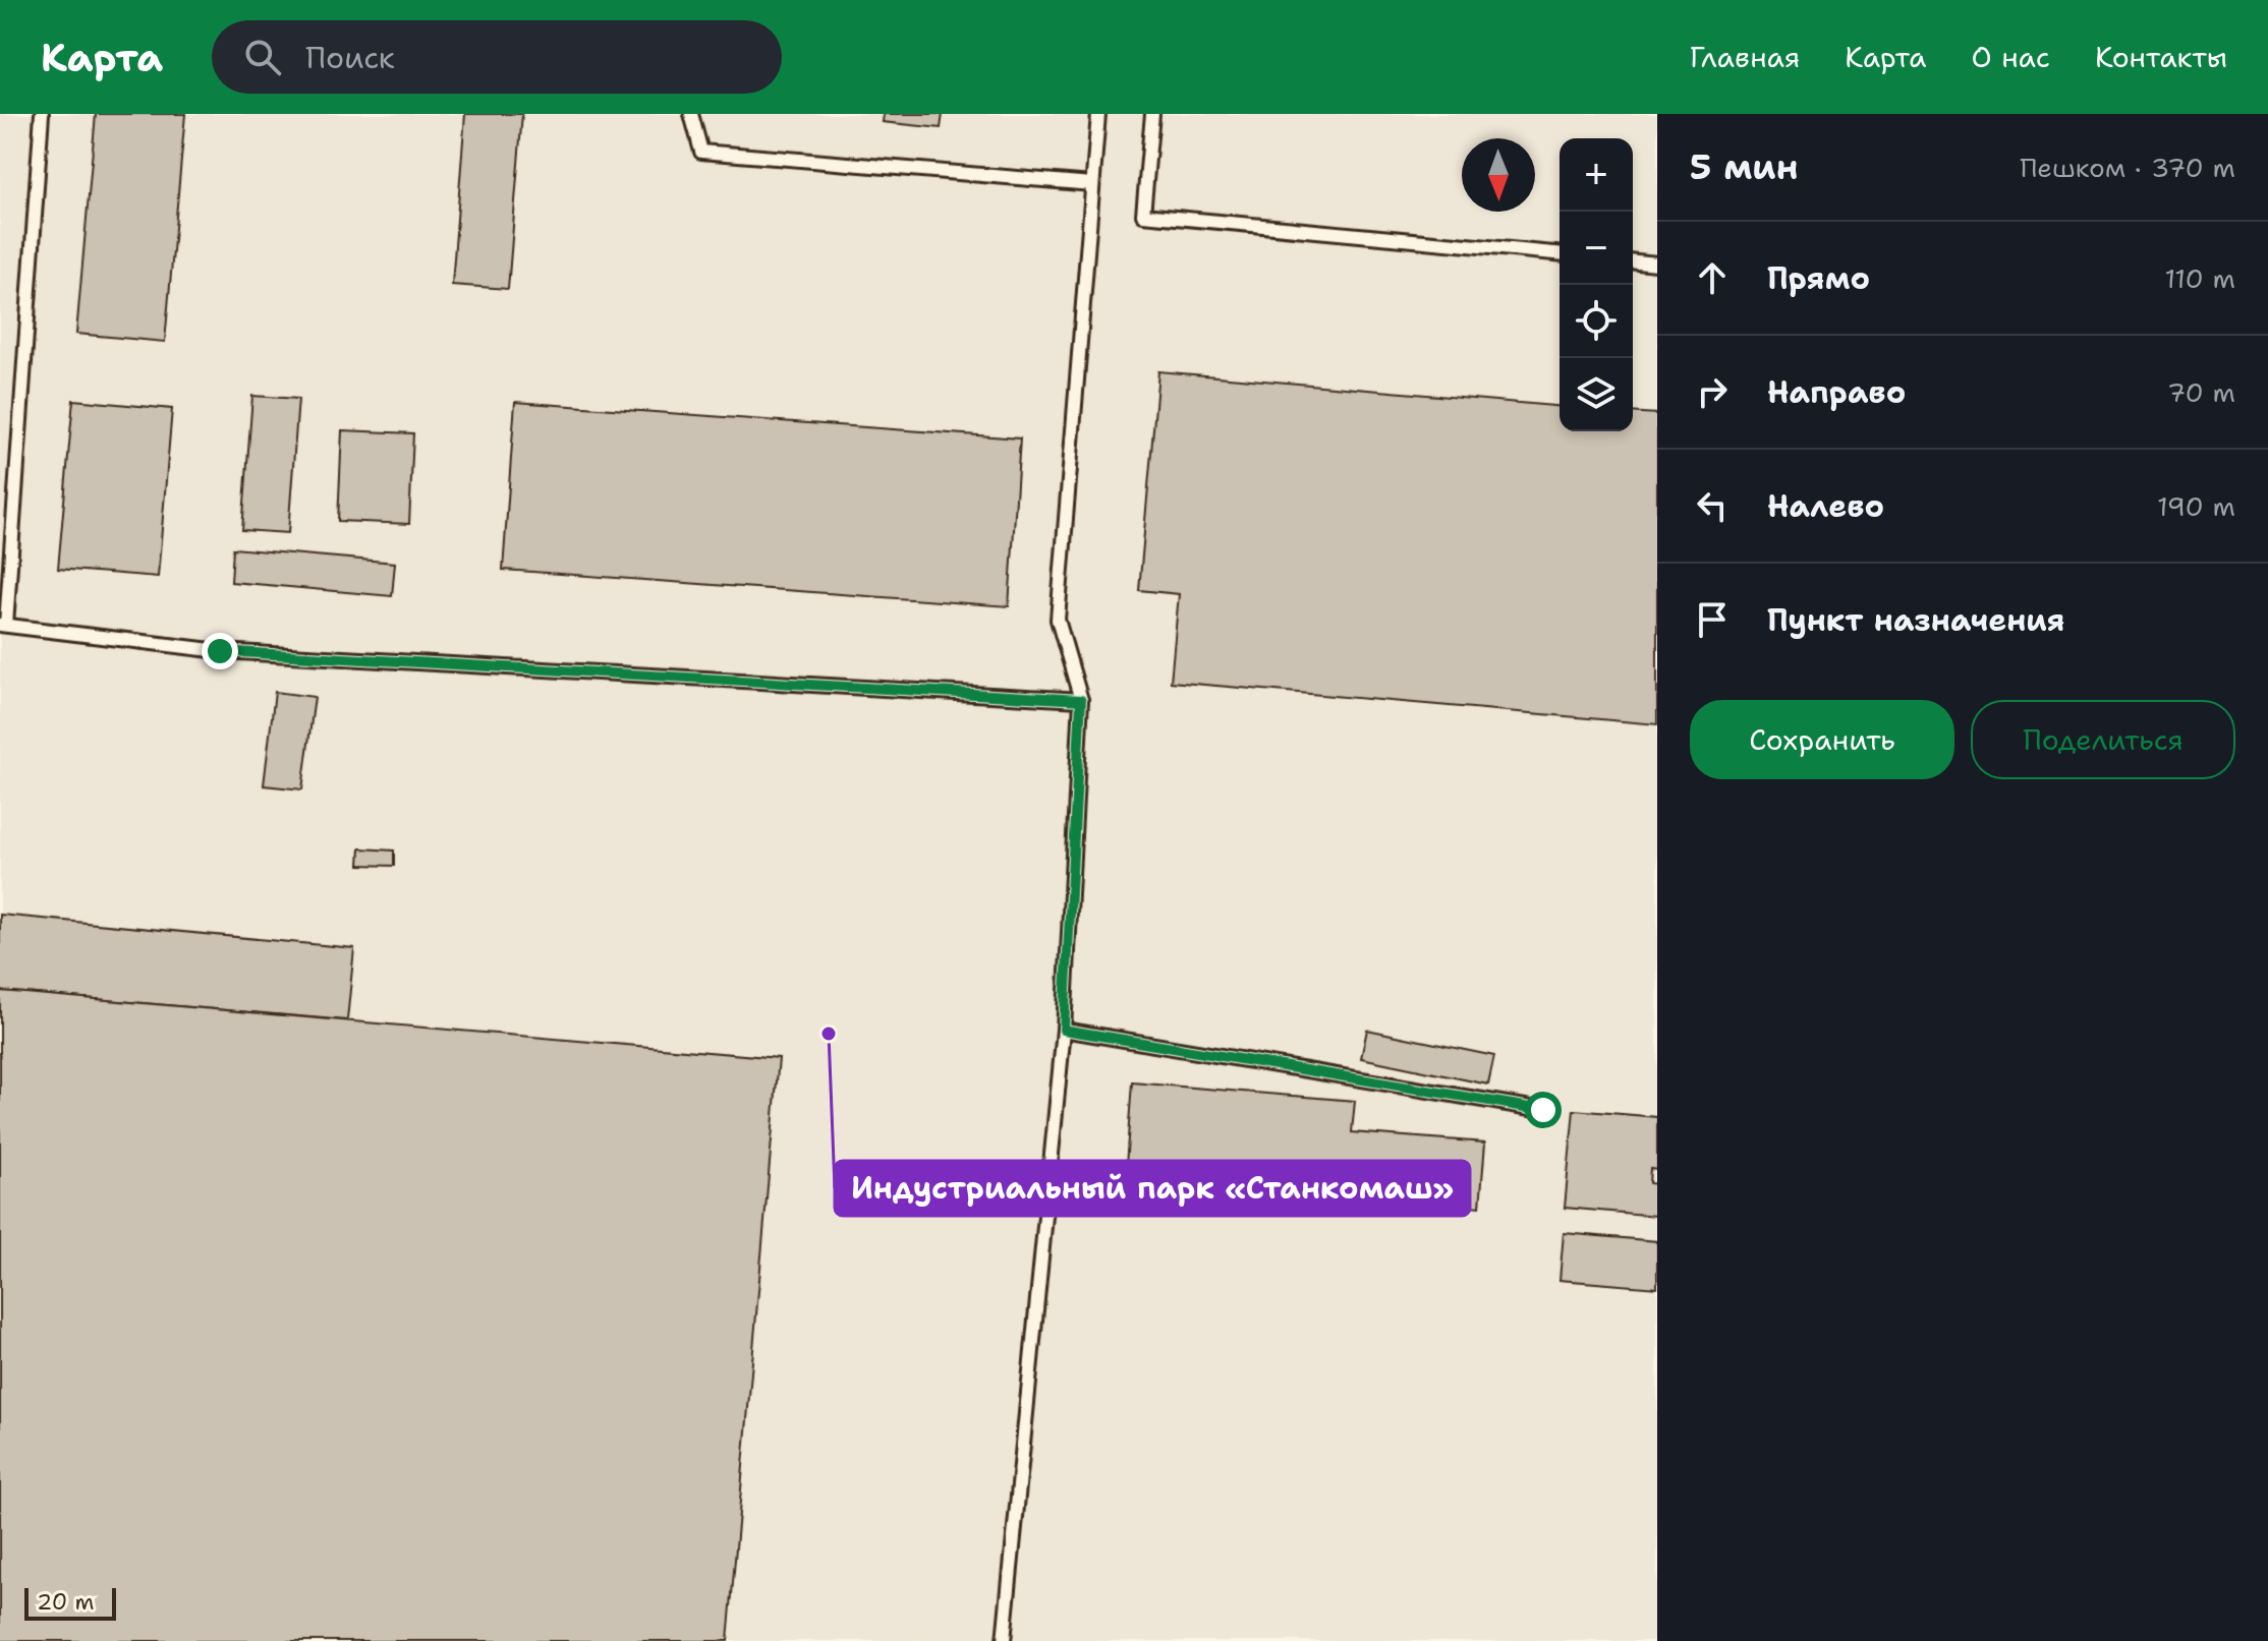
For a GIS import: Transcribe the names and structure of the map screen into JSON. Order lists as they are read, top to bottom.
{
  "places": ["Индустриальный парк «Станкомаш»"],
  "scale_bar": "20 m",
  "north": "bottom",
  "page": {
    "header": "Карта",
    "search": "Поиск",
    "nav": [
      "Главная",
      "Карта",
      "О нас",
      "Контакты"
    ],
    "heading": ["5 мин", "Пешком · 370 m"],
    "map_buttons": ["+", "−"],
    "list": [
      ["Прямо", "110 m"],
      ["Направо", "70 m"],
      ["Налево", "190 m"],
      "Пункт назначения"
    ],
    "buttons": ["Сохранить", "Поделиться"],
    "scale": "20 m"
  }
}
